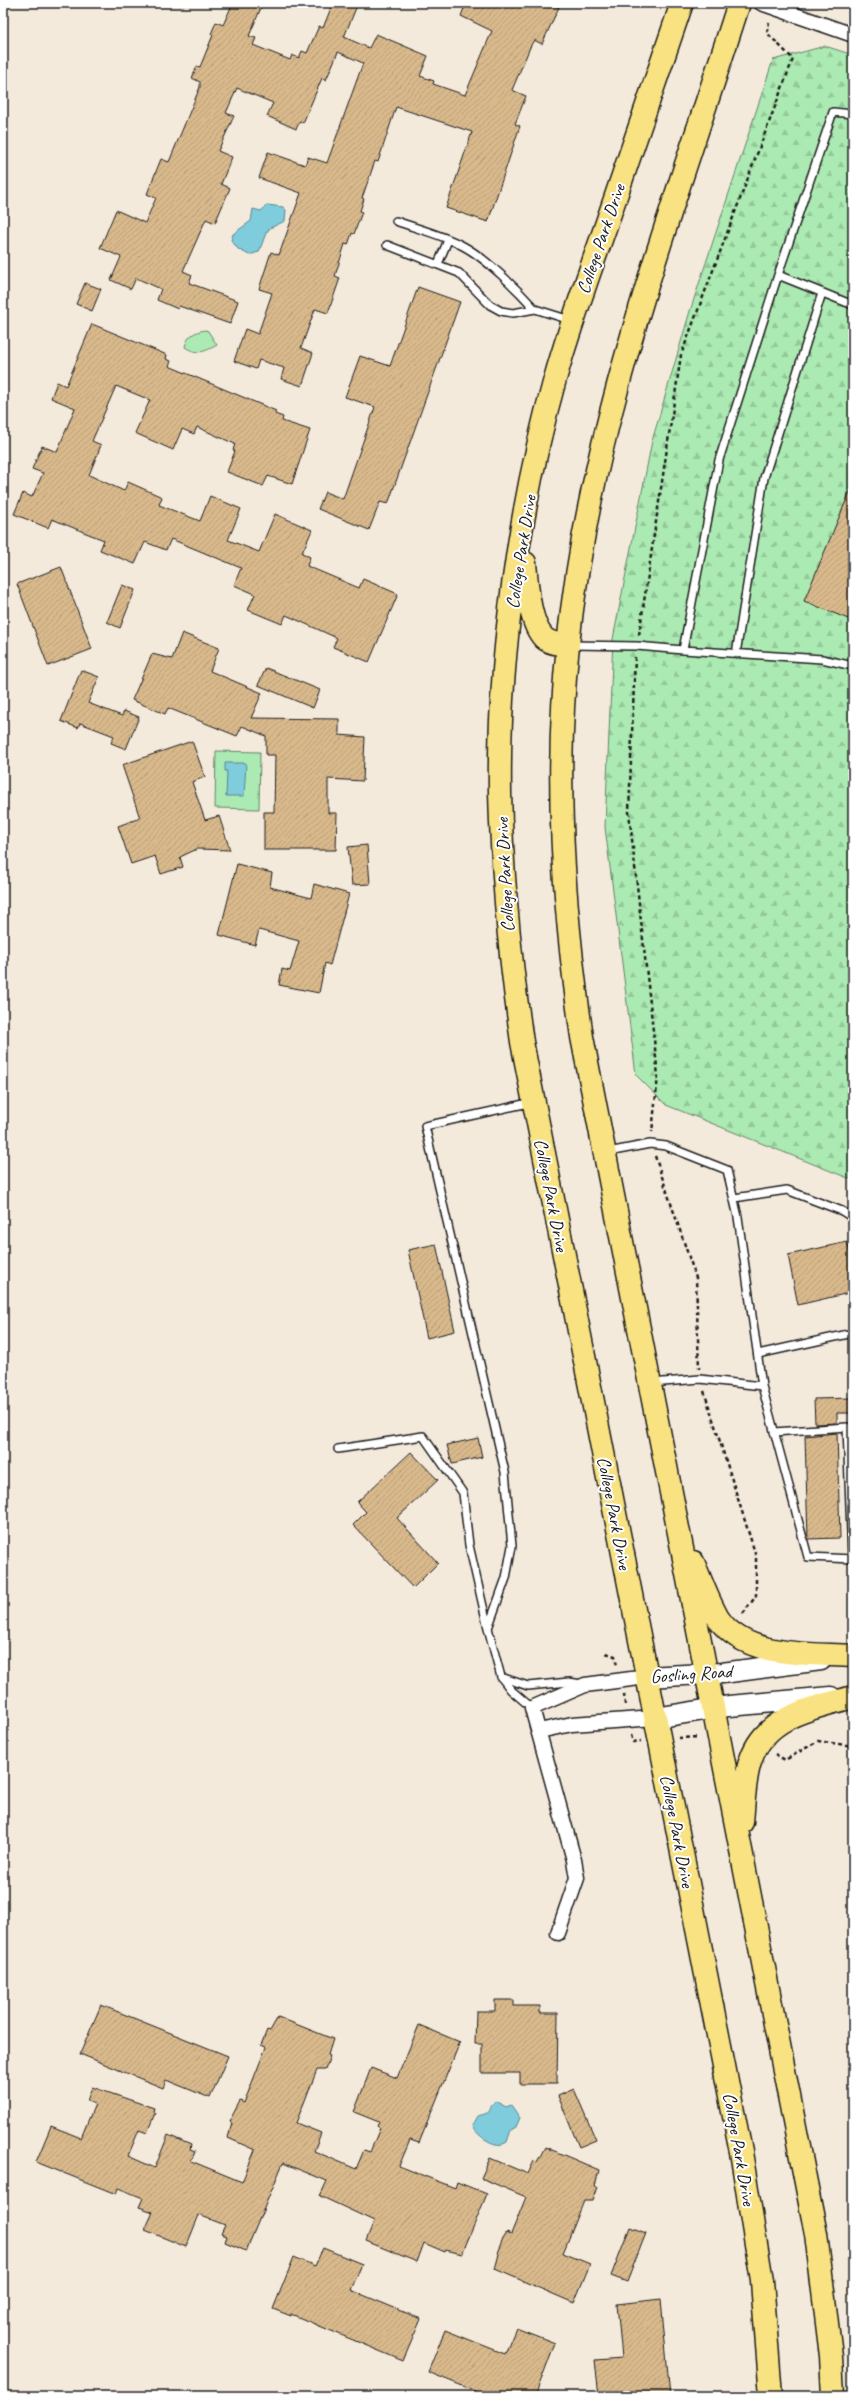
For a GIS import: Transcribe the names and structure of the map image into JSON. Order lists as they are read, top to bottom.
{
  "streets": {
    "main road": ["College Park Drive", "Gosling Road"]
  },
  "crossings": [
    ["College Park Drive", "Gosling Road"]
  ]
}
